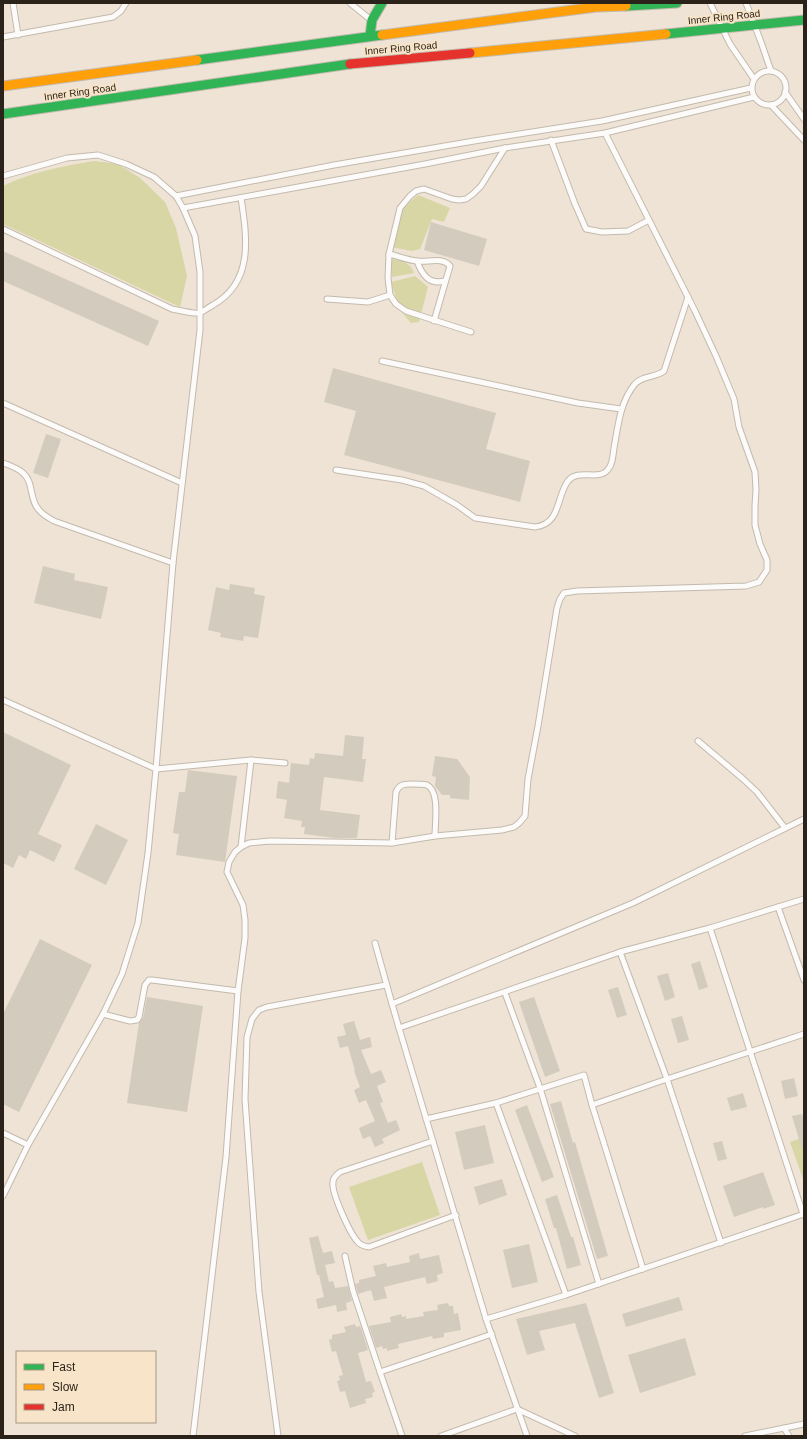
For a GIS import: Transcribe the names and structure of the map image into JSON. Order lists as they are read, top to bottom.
{
  "streets": {
    "main road": ["Inner Ring Road"]
  },
  "legend": ["Fast", "Slow", "Jam"]
}
